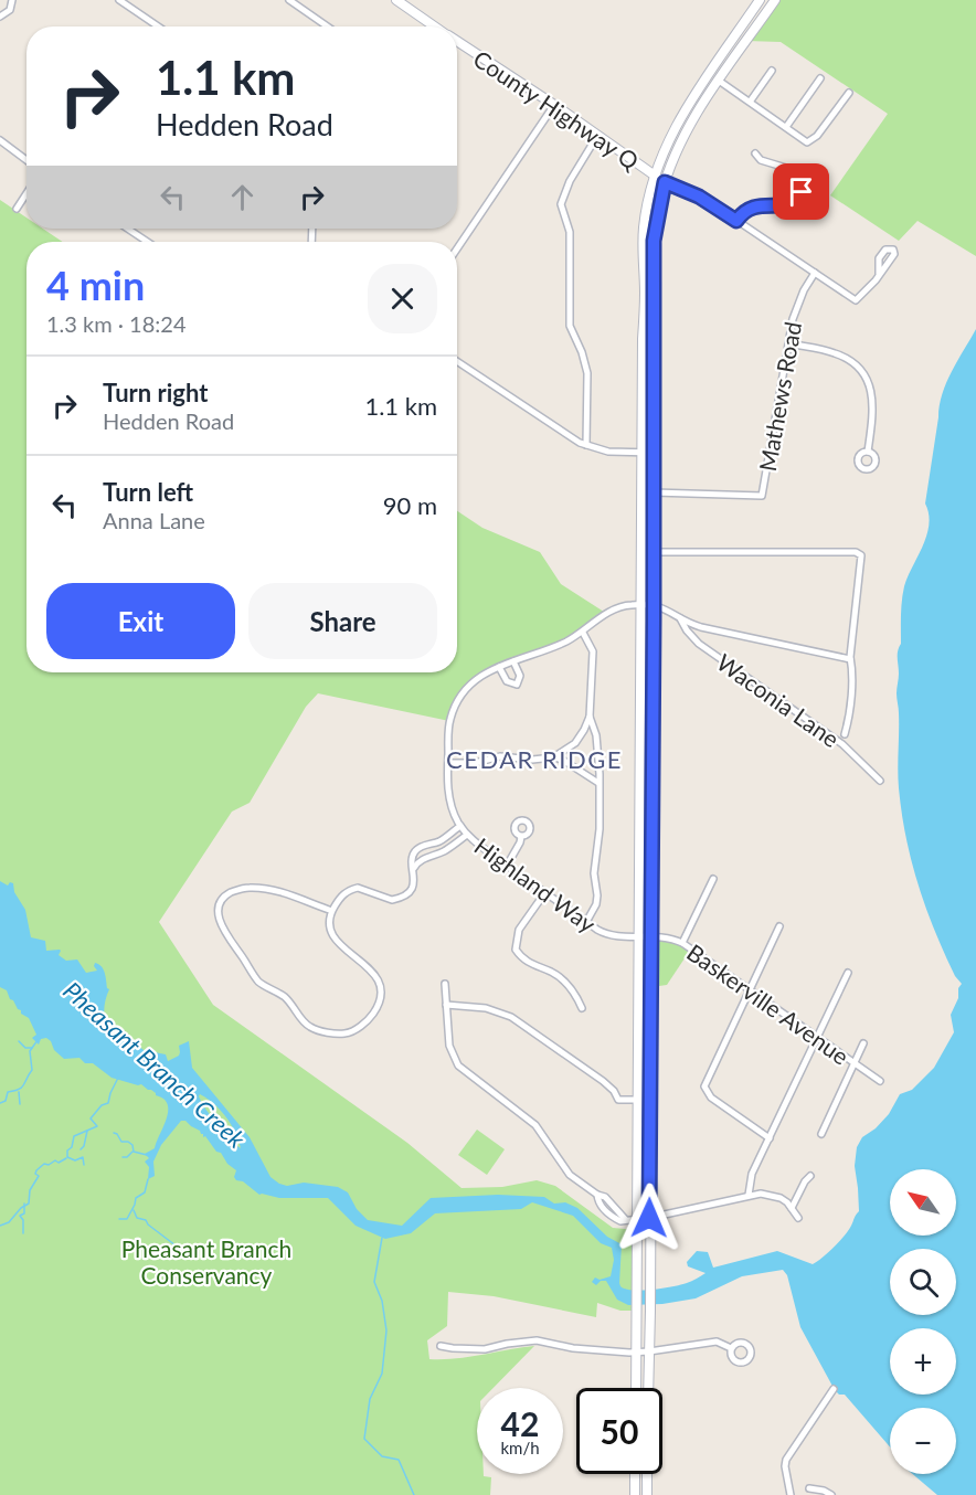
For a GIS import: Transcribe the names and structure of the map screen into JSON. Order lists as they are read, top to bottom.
{
  "streets": {
    "main road": ["County Highway Q"],
    "street": [
      "Mathews Road",
      "Waconia Lane",
      "Highland Way",
      "Baskerville Avenue"
    ]
  },
  "crossings": [
    ["Highland Way", "Baskerville Avenue"]
  ],
  "districts": ["CEDAR RIDGE"],
  "water": ["Pheasant Branch Creek"],
  "parks": ["Pheasant Branch Conservancy"],
  "north": "top left",
  "page": {
    "turn": ["1.1 km", "Hedden Road"],
    "heading": ["4 min", "1.3 km · 18:24"],
    "list": [
      {
        "name": "Turn right",
        "note": "Hedden Road",
        "value": "1.1 km"
      },
      {
        "name": "Turn left",
        "note": "Anna Lane",
        "value": "90 m"
      }
    ],
    "buttons": ["Exit", "Share"],
    "map_buttons": ["+", "−"],
    "speed": "42 km/h",
    "limit": "50"
  }
}
